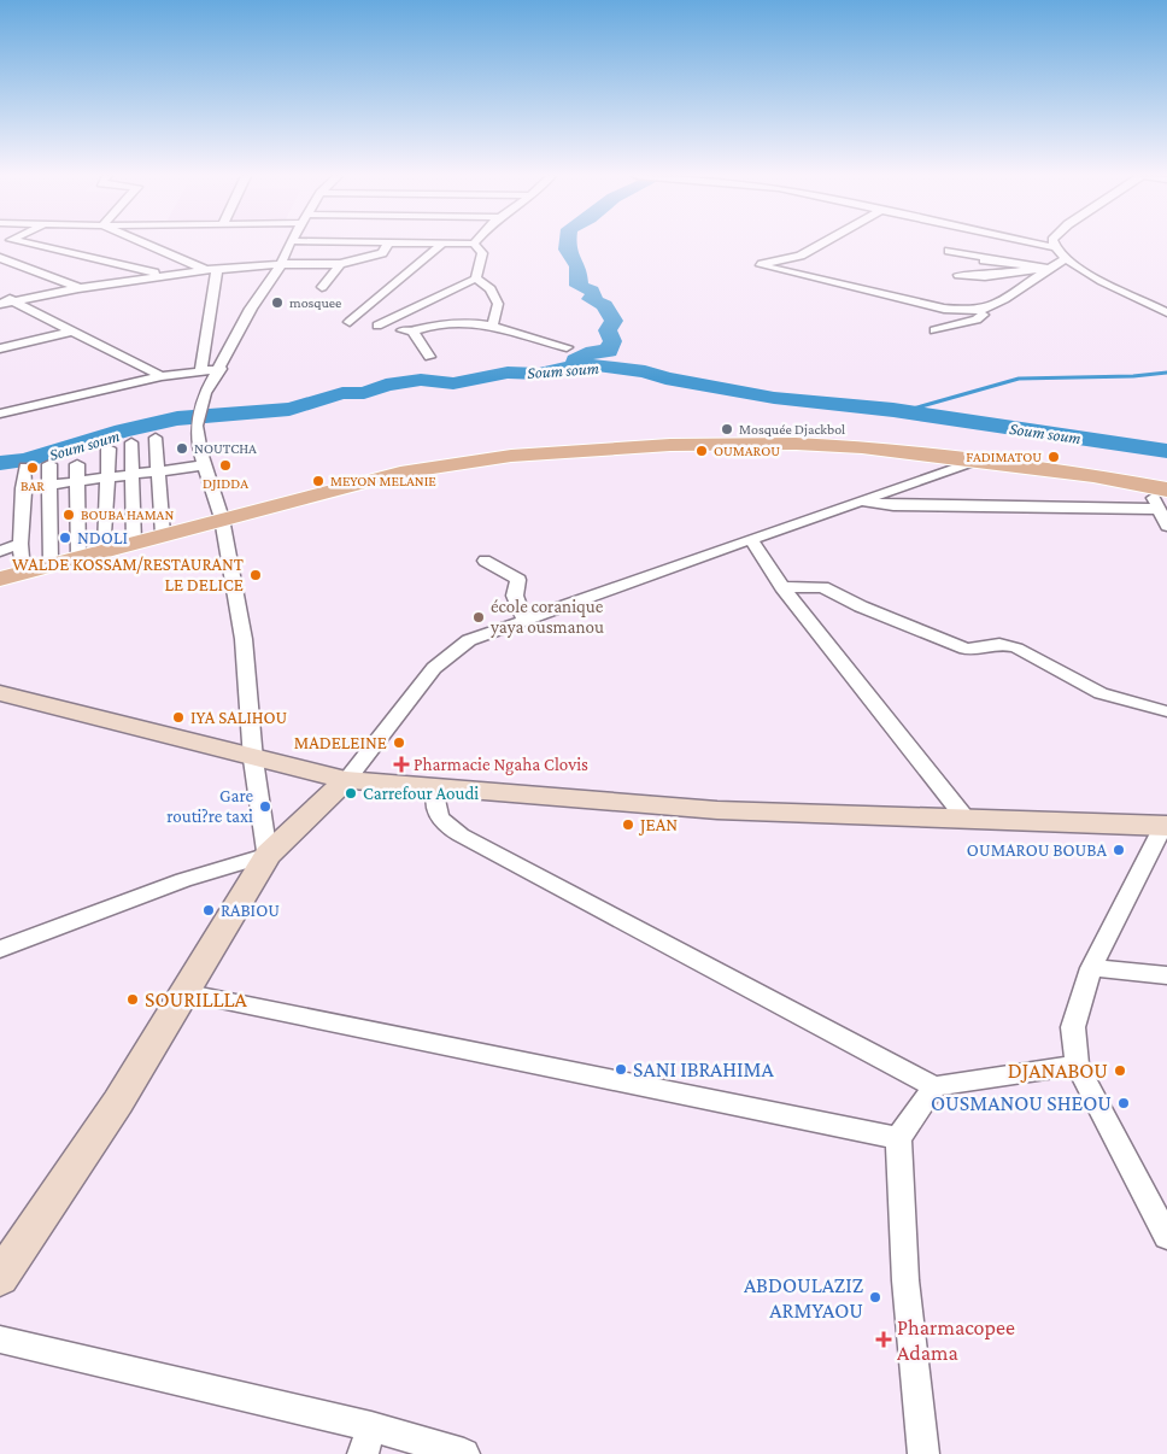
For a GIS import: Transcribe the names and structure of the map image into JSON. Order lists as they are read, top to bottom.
{
  "water": ["Soum soum"],
  "places": {
    "other": [
      "mosquee",
      "Mosquée Djackbol",
      "NOUTCHA",
      "OUMAROU",
      "FADIMATOU",
      "DJIDDA",
      "BAR",
      "MEYON MELANIE",
      "BOUBA HAMAN",
      "NDOLI",
      "WALDE KOSSAM/RESTAURANT LE DELICE",
      "école coranique yaya ousmanou",
      "IYA SALIHOU",
      "MADELEINE",
      "Carrefour Aoudi",
      "Gare routi?re taxi",
      "JEAN",
      "OUMAROU BOUBA",
      "RABIOU",
      "SOURILLLA",
      "SANI IBRAHIMA",
      "DJANABOU",
      "OUSMANOU SHEOU",
      "ABDOULAZIZ ARMYAOU"
    ],
    "health": ["Pharmacie Ngaha Clovis", "Pharmacopee Adama"]
  }
}
